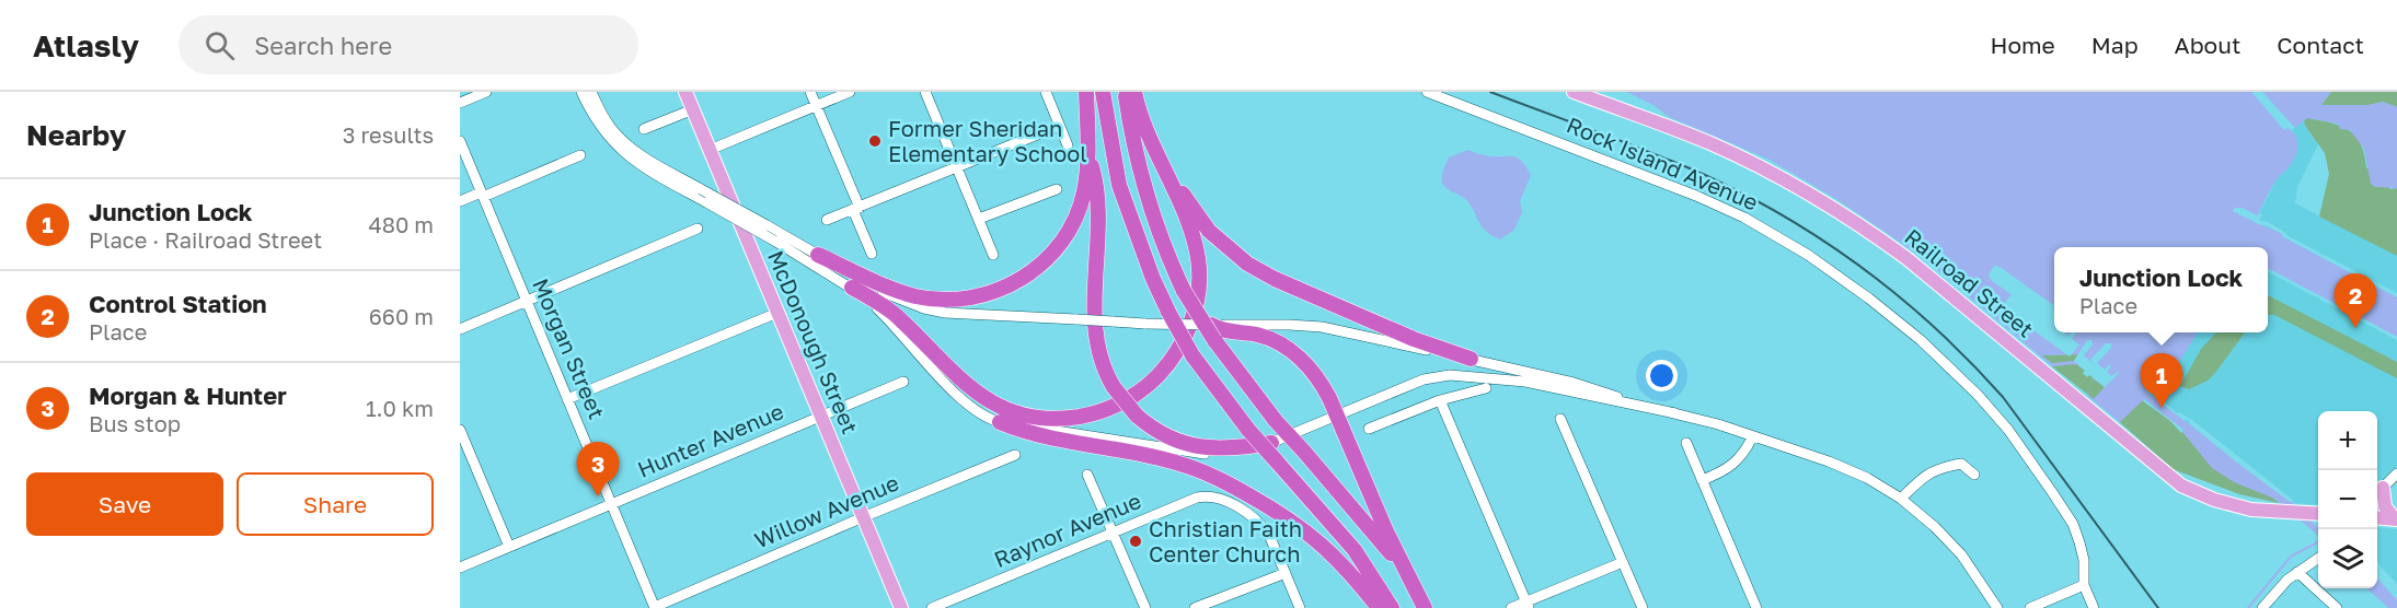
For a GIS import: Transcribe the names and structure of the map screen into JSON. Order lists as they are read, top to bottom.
{
  "streets": {
    "main road": ["Railroad Street", "McDonough Street"],
    "street": [
      "Rock Island Avenue",
      "Morgan Street",
      "Hunter Avenue",
      "Willow Avenue",
      "Raynor Avenue"
    ]
  },
  "crossings": [
    ["McDonough Street", "Hunter Avenue"],
    ["McDonough Street", "Willow Avenue"],
    ["Morgan Street", "Hunter Avenue"],
    ["Morgan Street", "Willow Avenue"]
  ],
  "places": ["Former Sheridan Elementary School", "Christian Faith Center Church"],
  "page": {
    "header": "Atlasly",
    "search": "Search here",
    "nav": [
      "Home",
      "Map",
      "About",
      "Contact"
    ],
    "heading": ["Nearby", "3 results"],
    "list": [
      {
        "mark": "1",
        "name": "Junction Lock",
        "note": "Place · Railroad Street",
        "value": "480 m"
      },
      {
        "mark": "2",
        "name": "Control Station",
        "note": "Place",
        "value": "660 m"
      },
      {
        "mark": "3",
        "name": "Morgan & Hunter",
        "note": "Bus stop",
        "value": "1.0 km"
      }
    ],
    "popup": ["Junction Lock", "Place"],
    "pins": ["2", "1", "3"],
    "map_buttons": ["+", "−"],
    "buttons": ["Save", "Share"]
  }
}
